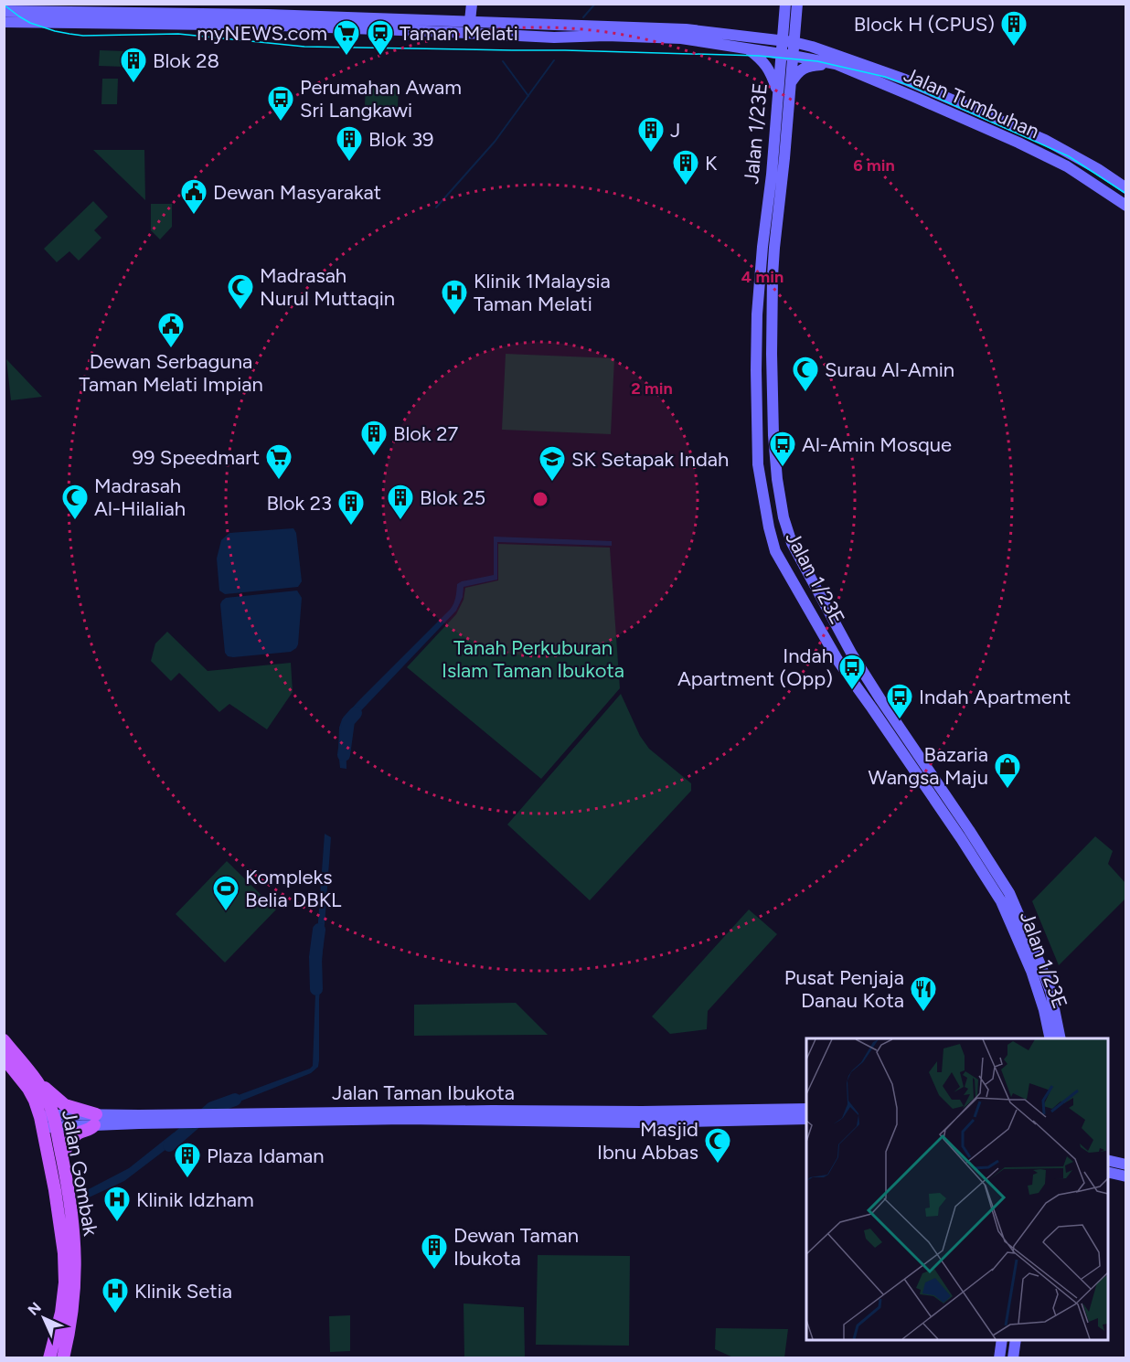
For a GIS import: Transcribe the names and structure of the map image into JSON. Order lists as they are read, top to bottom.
{
  "streets": {
    "main road": [
      "Jalan Tumbuhan",
      "Jalan 1/23E",
      "Jalan Taman Ibukota",
      "Jalan Gombak"
    ]
  },
  "crossings": [
    ["Jalan Tumbuhan", "Jalan 1/23E"],
    ["Jalan Taman Ibukota", "Jalan Gombak"]
  ],
  "parks": ["Tanah Perkuburan Islam Taman Ibukota"],
  "places": {
    "building": [
      "Block H (CPUS)",
      "Blok 28",
      "J",
      "Blok 39",
      "K",
      "Blok 27",
      "Blok 25",
      "Blok 23",
      "Plaza Idaman",
      "Dewan Taman Ibukota"
    ],
    "supermarket": ["myNEWS.com", "99 Speedmart"],
    "station": ["Taman Melati"],
    "bus stop": [
      "Perumahan Awam Sri Langkawi",
      "Al-Amin Mosque",
      "Indah Apartment (Opp)",
      "Indah Apartment"
    ],
    "public building": ["Dewan Masyarakat", "Dewan Serbaguna Taman Melati Impian"],
    "mosque": [
      "Madrasah Nurul Muttaqin",
      "Surau Al-Amin",
      "Madrasah Al-Hilaliah",
      "Masjid Ibnu Abbas"
    ],
    "hospital": ["Klinik 1Malaysia Taman Melati", "Klinik Idzham", "Klinik Setia"],
    "school or university": ["SK Setapak Indah"],
    "shop": ["Bazaria Wangsa Maju"],
    "sports": ["Kompleks Belia DBKL"],
    "restaurant": ["Pusat Penjaja Danau Kota"]
  },
  "north": "top left",
  "rings": ["6 min", "4 min", "2 min"]
}
